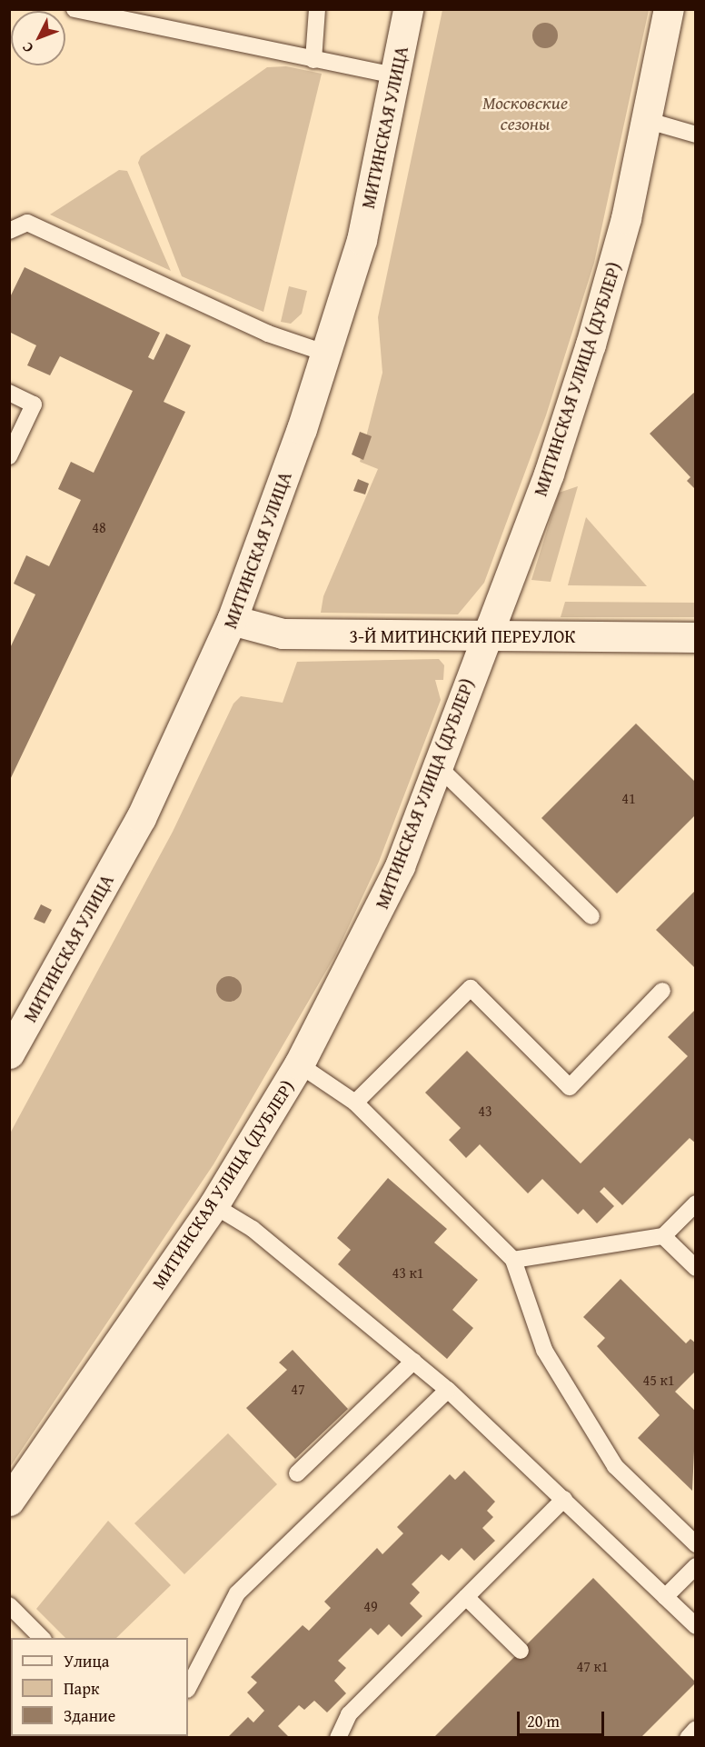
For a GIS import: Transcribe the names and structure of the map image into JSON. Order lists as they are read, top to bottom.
{
  "streets": {
    "street": ["МИТИНСКАЯ УЛИЦА", "МИТИНСКАЯ УЛИЦА (ДУБЛЕР)", "3-Й МИТИНСКИЙ ПЕРЕУЛОК"]
  },
  "crossings": [
    ["МИТИНСКАЯ УЛИЦА", "3-Й МИТИНСКИЙ ПЕРЕУЛОК"],
    ["МИТИНСКАЯ УЛИЦА (ДУБЛЕР)", "3-Й МИТИНСКИЙ ПЕРЕУЛОК"]
  ],
  "parks": ["Московские сезоны"],
  "house_numbers": [
    "48",
    "41",
    "43",
    "43 к1",
    "45 к1",
    "47",
    "49",
    "47 к1"
  ],
  "legend": ["Улица", "Парк", "Здание"],
  "scale_bar": "20 m",
  "north": "bottom left"
}
